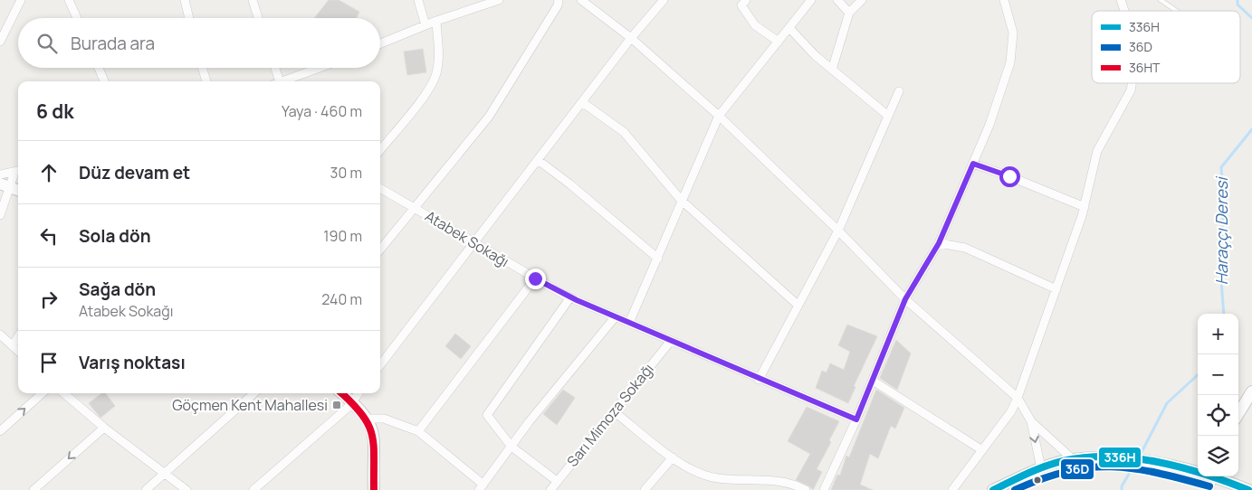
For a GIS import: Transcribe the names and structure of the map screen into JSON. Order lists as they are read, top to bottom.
{
  "streets": {
    "street": ["Atabek Sokağı", "Sarı Mimoza Sokağı"]
  },
  "crossings": [
    ["Atabek Sokağı", "Sarı Mimoza Sokağı"]
  ],
  "water": ["Haraççı Deresi"],
  "places": {
    "transit": ["Göçmen Kent Mahallesi"]
  },
  "lines": ["transit line 36HT", "transit line 336H", "transit line 36D"],
  "legend": ["336H", "36D", "36HT"],
  "page": {
    "search": "Burada ara",
    "heading": ["6 dk", "Yaya · 460 m"],
    "list": [
      ["Düz devam et", "30 m"],
      ["Sola dön", "190 m"],
      ["Sağa dön", "Atabek Sokağı", "240 m"],
      "Varış noktası"
    ],
    "map_buttons": ["+", "−"]
  }
}
